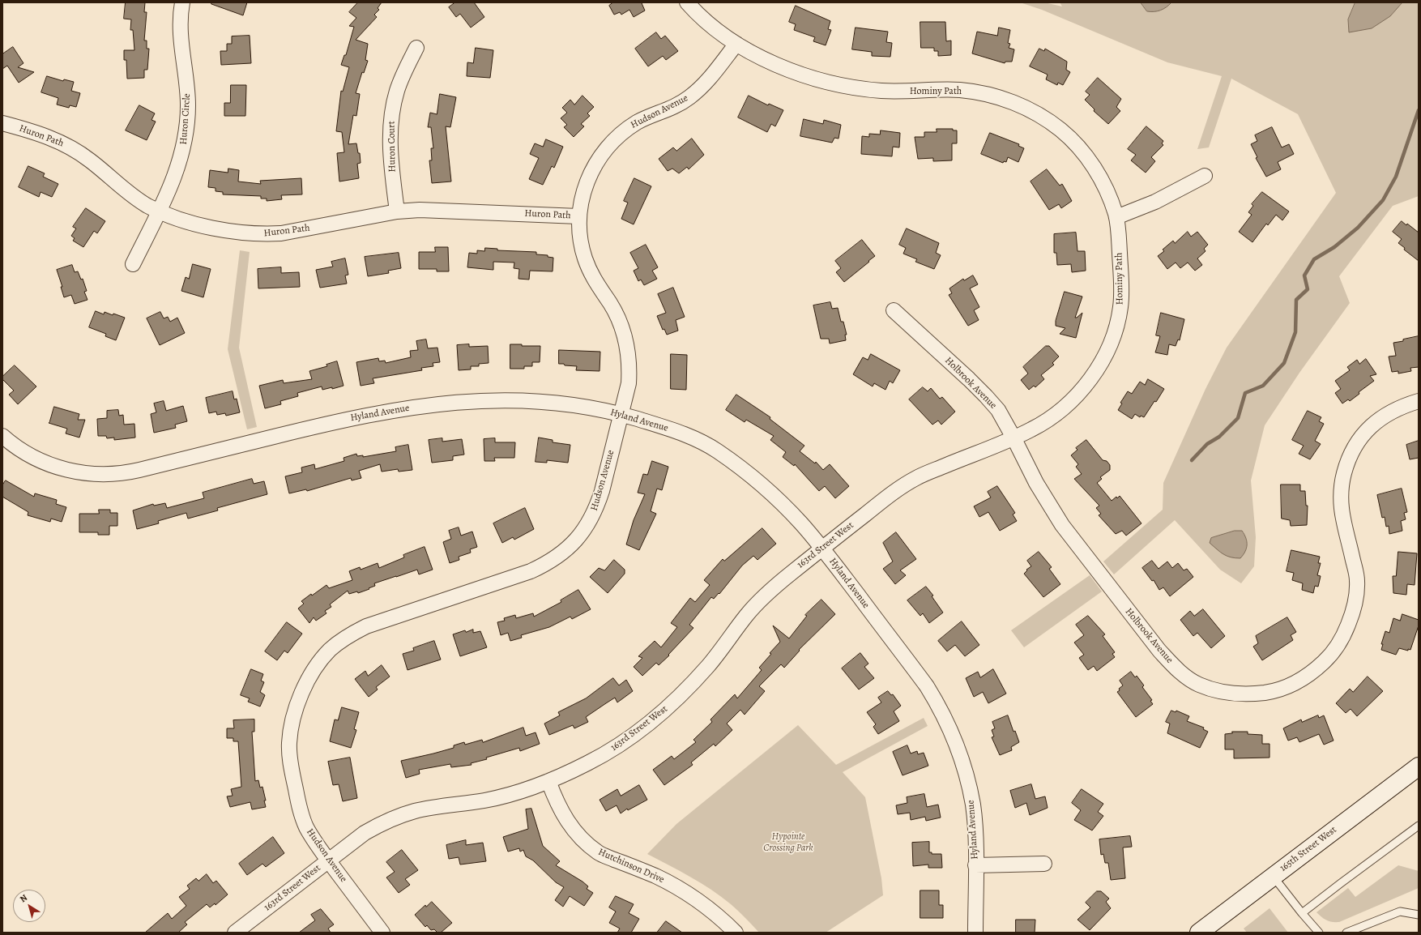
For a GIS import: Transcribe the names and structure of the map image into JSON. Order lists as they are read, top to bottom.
{
  "streets": {
    "street": [
      "Hominy Path",
      "Hudson Avenue",
      "Huron Circle",
      "Huron Path",
      "Huron Court",
      "Holbrook Avenue",
      "Hyland Avenue",
      "163rd Street West",
      "165th Street West",
      "Hutchinson Drive"
    ]
  },
  "crossings": [
    ["Hominy Path", "Hudson Avenue"],
    ["Hominy Path", "Holbrook Avenue"],
    ["Hominy Path", "163rd Street West"],
    ["Hudson Avenue", "Huron Path"],
    ["Hudson Avenue", "Hyland Avenue"],
    ["Hudson Avenue", "163rd Street West"],
    ["Huron Circle", "Huron Path"],
    ["Huron Path", "Huron Court"],
    ["Holbrook Avenue", "163rd Street West"],
    ["Hyland Avenue", "163rd Street West"],
    ["163rd Street West", "Hutchinson Drive"]
  ],
  "parks": ["Hypointe Crossing Park"],
  "north": "top left"
}
